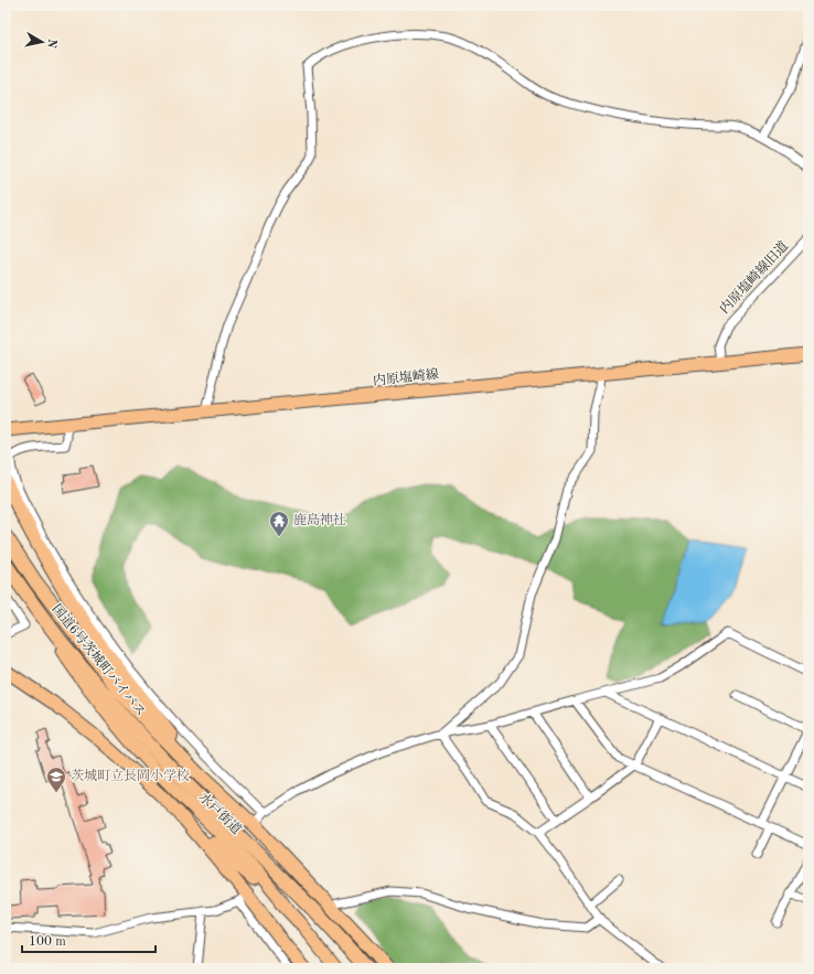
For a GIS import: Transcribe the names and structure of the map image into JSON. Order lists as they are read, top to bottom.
{
  "streets": {
    "highway": ["国道6号茨城町バイパス", "水戸街道"],
    "main road": ["内原塩崎線"],
    "street": ["内原塩崎線旧道"]
  },
  "crossings": [
    ["内原塩崎線旧道", "内原塩崎線"],
    ["国道6号茨城町バイパス", "水戸街道"]
  ],
  "places": {
    "temple": ["鹿島神社"],
    "school or university": ["茨城町立長岡小学校"]
  },
  "scale_bar": "100 m",
  "north": "right"
}
